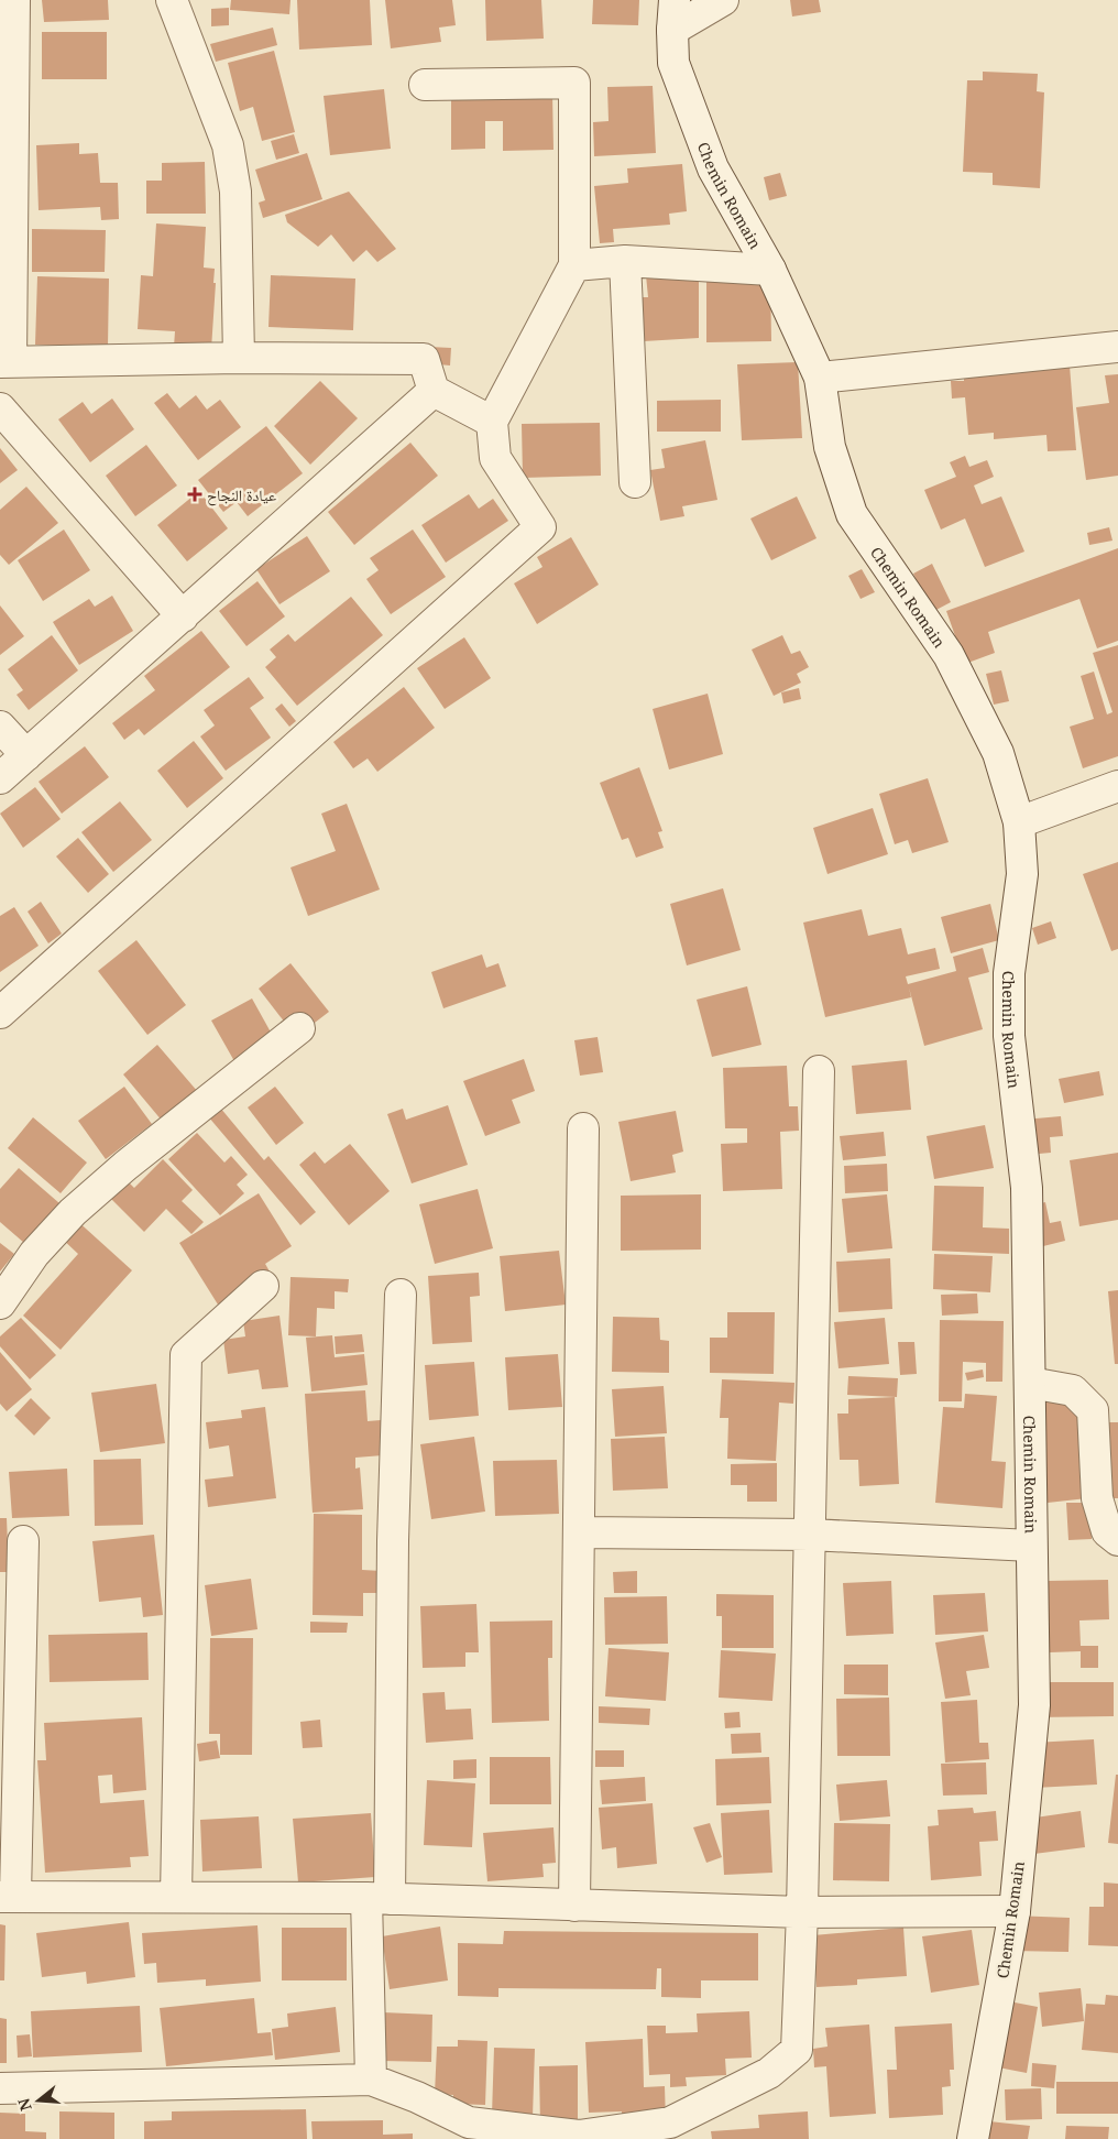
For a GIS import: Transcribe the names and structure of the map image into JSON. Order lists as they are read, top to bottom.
{
  "streets": {
    "street": ["Chemin Romain"]
  },
  "places": {
    "health": ["عيادة النجاح"]
  },
  "north": "left"
}
